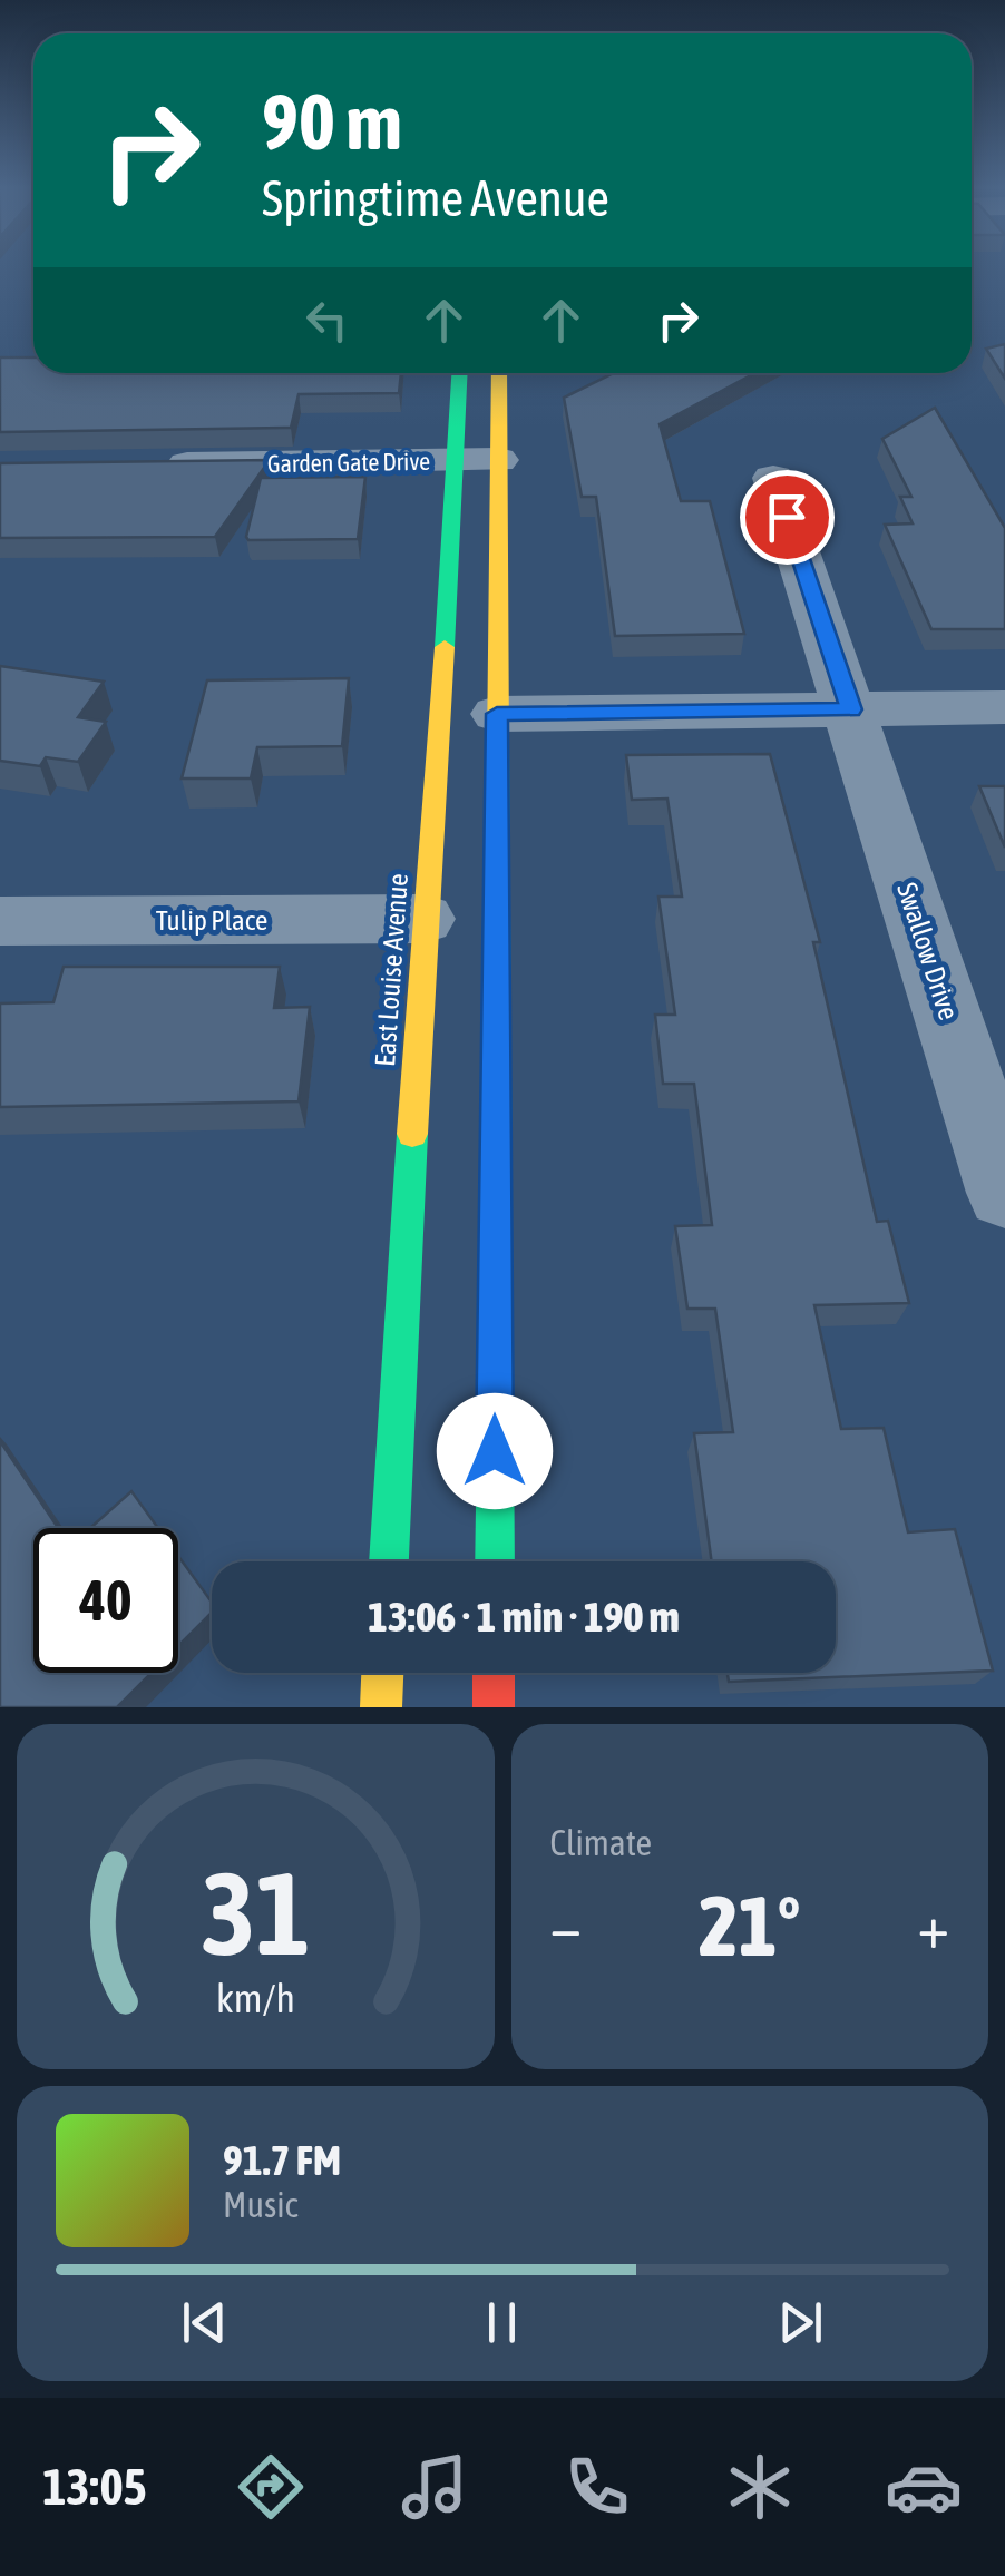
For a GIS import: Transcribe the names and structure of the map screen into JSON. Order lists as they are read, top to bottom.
{
  "streets": {
    "street": [
      "Garden Gate Drive",
      "Tulip Place",
      "Swallow Drive",
      "East Louise Avenue"
    ]
  },
  "crossings": [
    ["Garden Gate Drive", "East Louise Avenue"],
    ["Tulip Place", "East Louise Avenue"]
  ],
  "page": {
    "turn": ["90 m", "Springtime Avenue"],
    "limit": "40",
    "trip": "13:06 · 1 min · 190 m",
    "tile": "Climate",
    "heat": ["−", "21°", "+"],
    "song": ["91.7 FM", "Music"],
    "tabs": "13:05",
    "gauge": ["31", "km/h"]
  }
}
